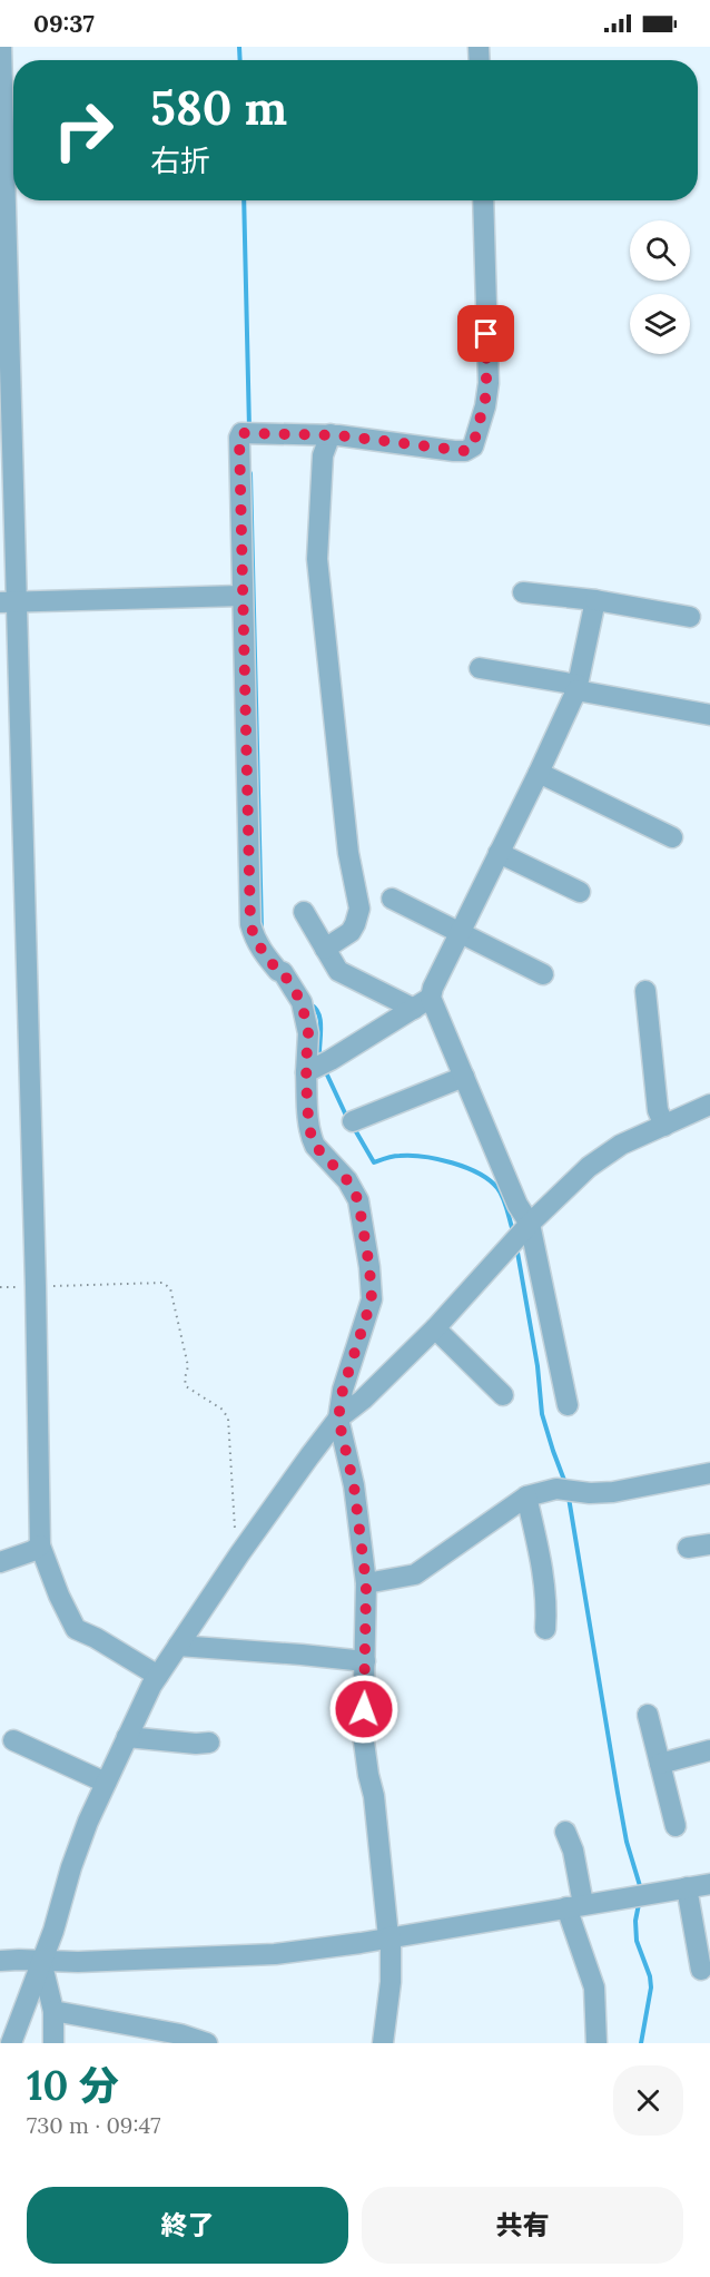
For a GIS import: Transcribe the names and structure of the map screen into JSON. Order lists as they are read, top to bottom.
{
  "page": {
    "status": "09:37",
    "turn": ["580 m", "右折"],
    "heading": ["10 分", "730 m · 09:47"],
    "buttons": ["終了", "共有"]
  }
}
